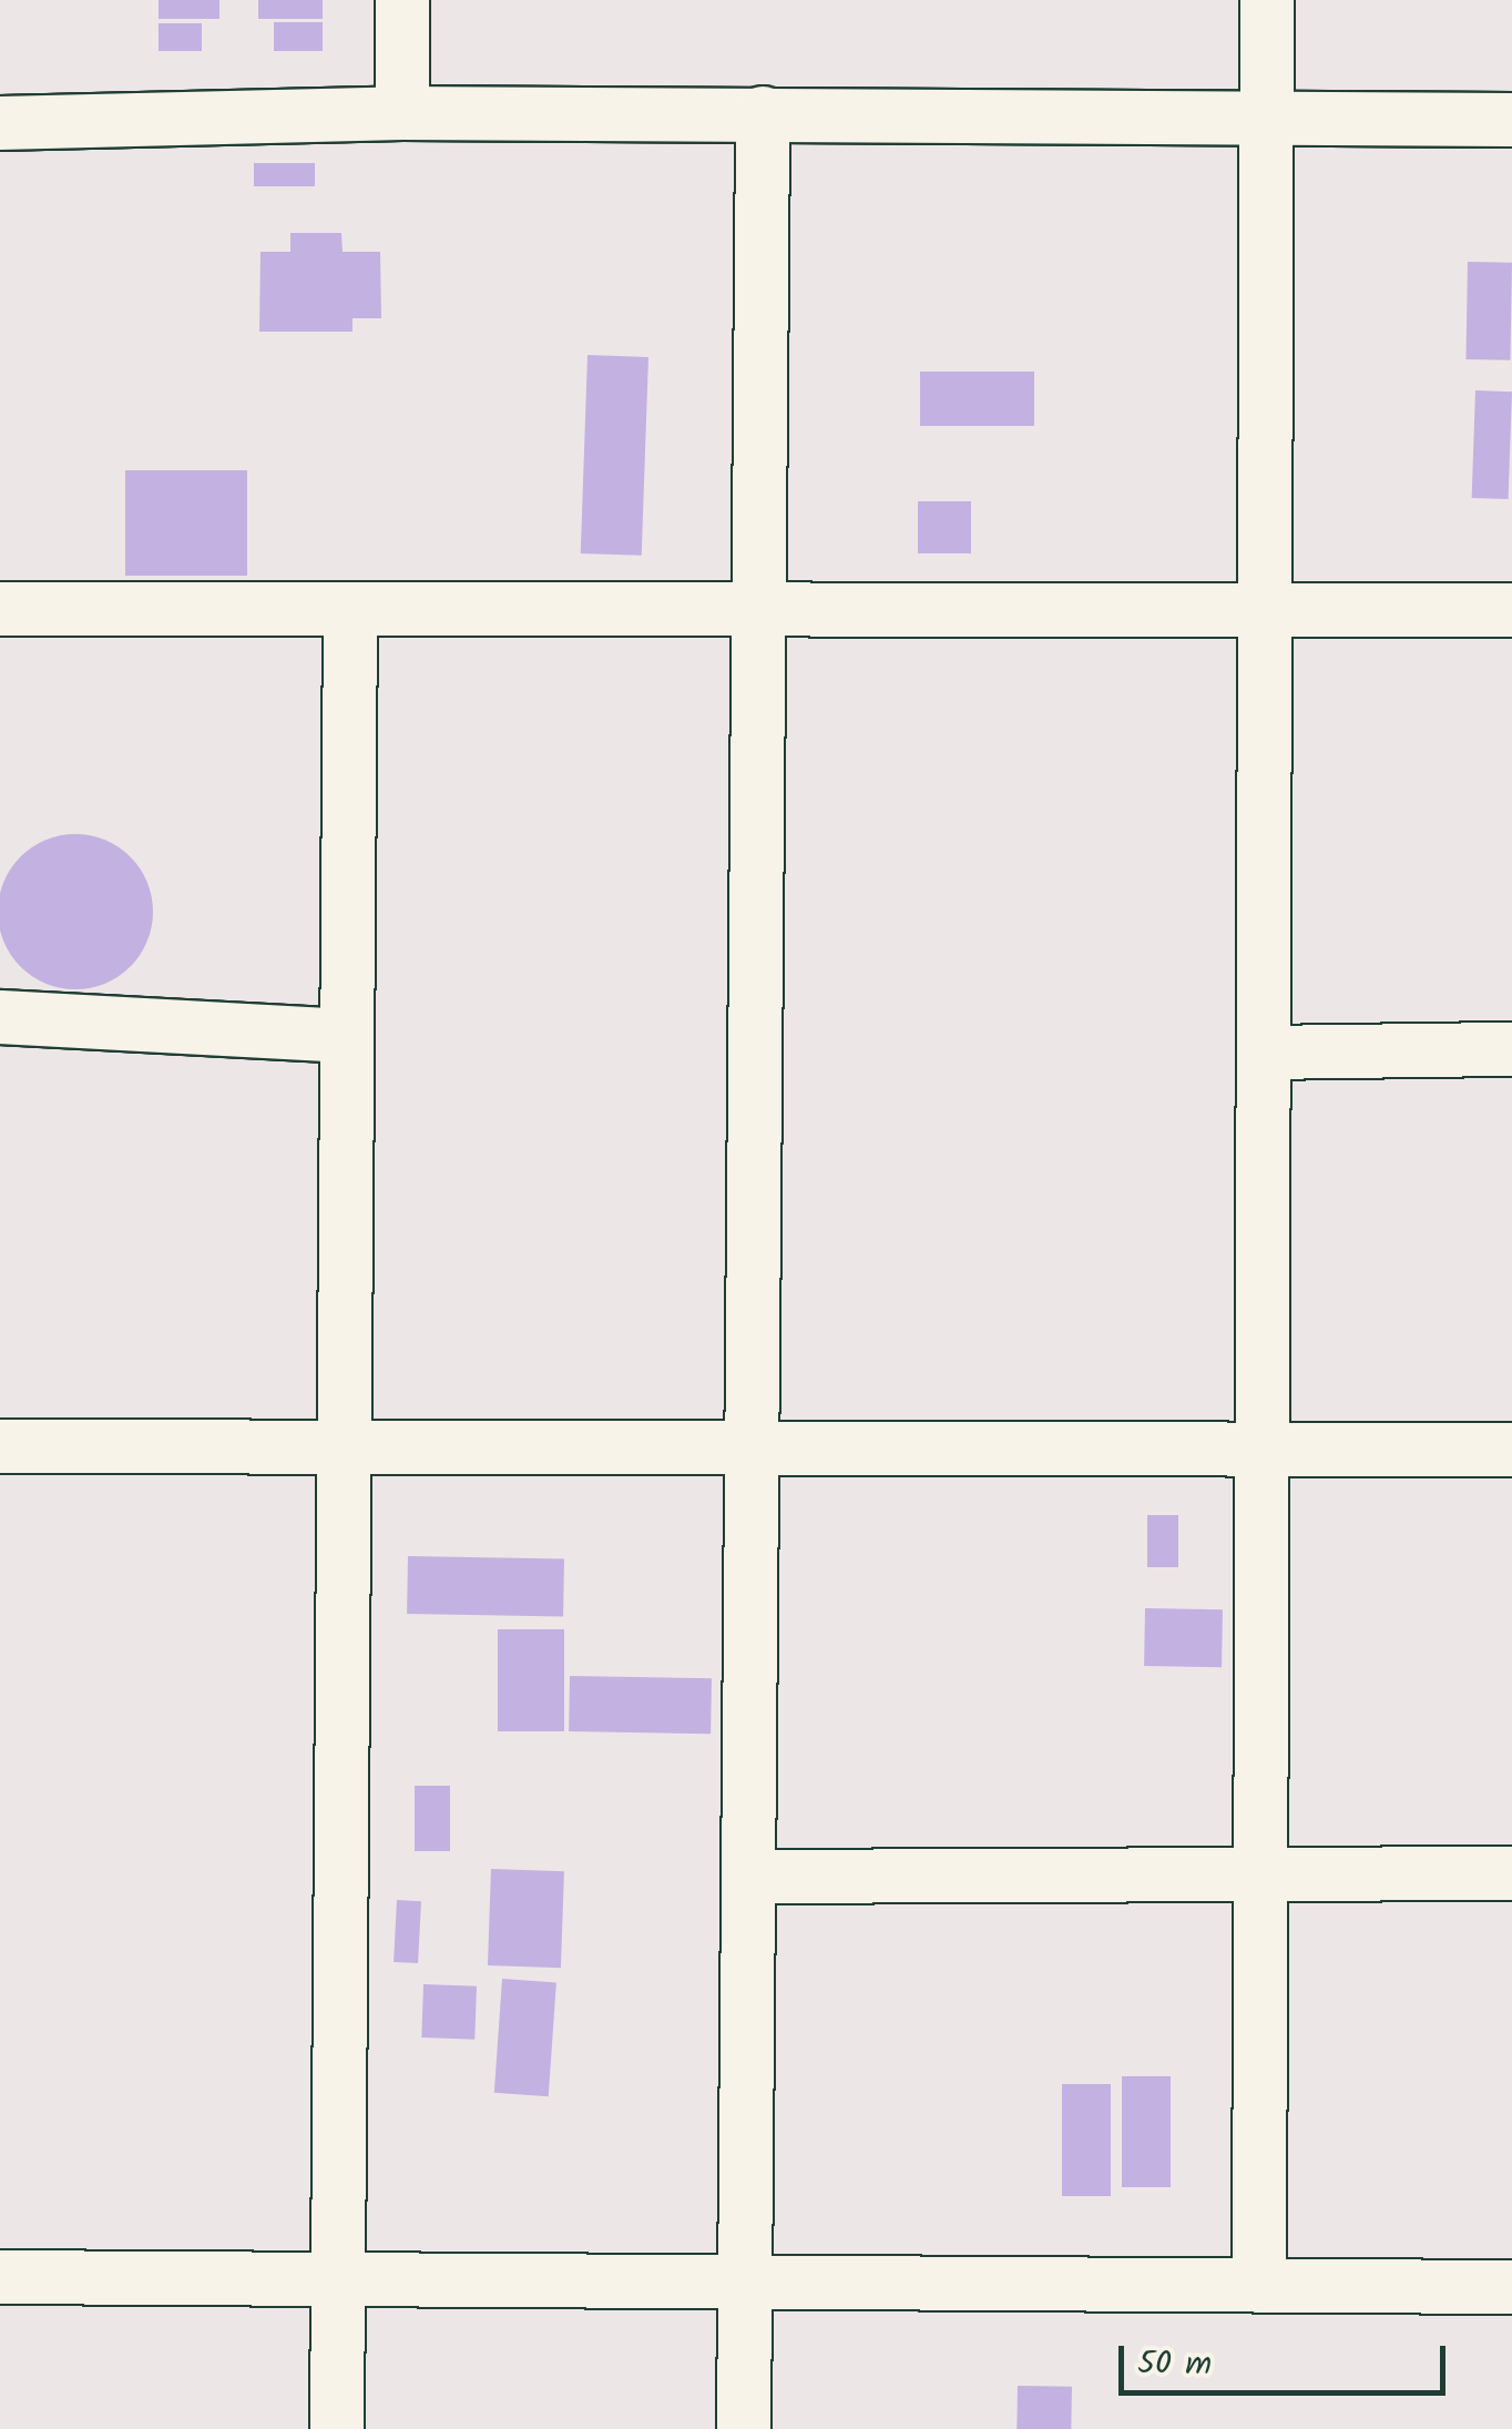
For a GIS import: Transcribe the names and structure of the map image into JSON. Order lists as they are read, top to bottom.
{
  "scale_bar": "50 m"
}
